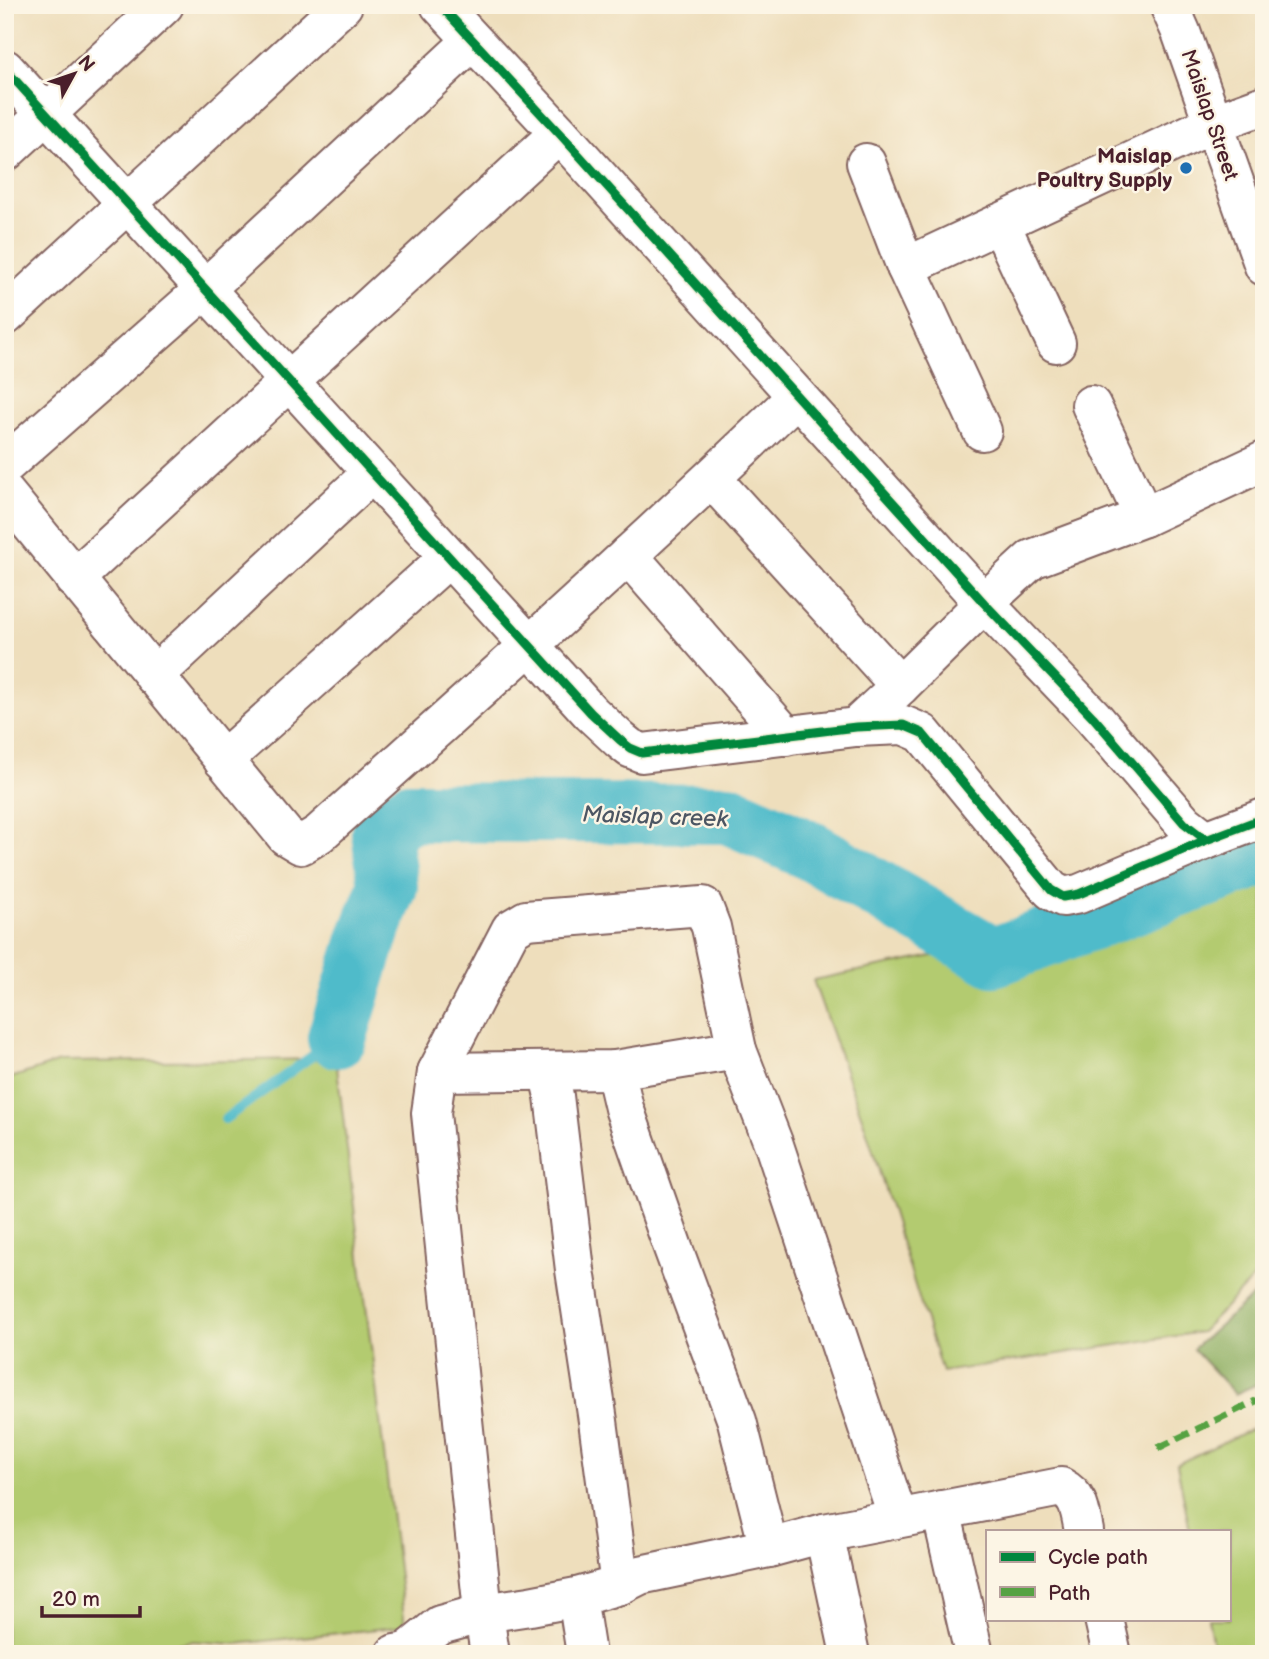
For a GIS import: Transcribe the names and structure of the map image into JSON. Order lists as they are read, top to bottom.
{
  "streets": {
    "street": ["Maislap Street"]
  },
  "water": ["Maislap creek"],
  "places": ["Maislap Poultry Supply"],
  "legend": ["Cycle path", "Path"],
  "scale_bar": "20 m",
  "north": "top right"
}
